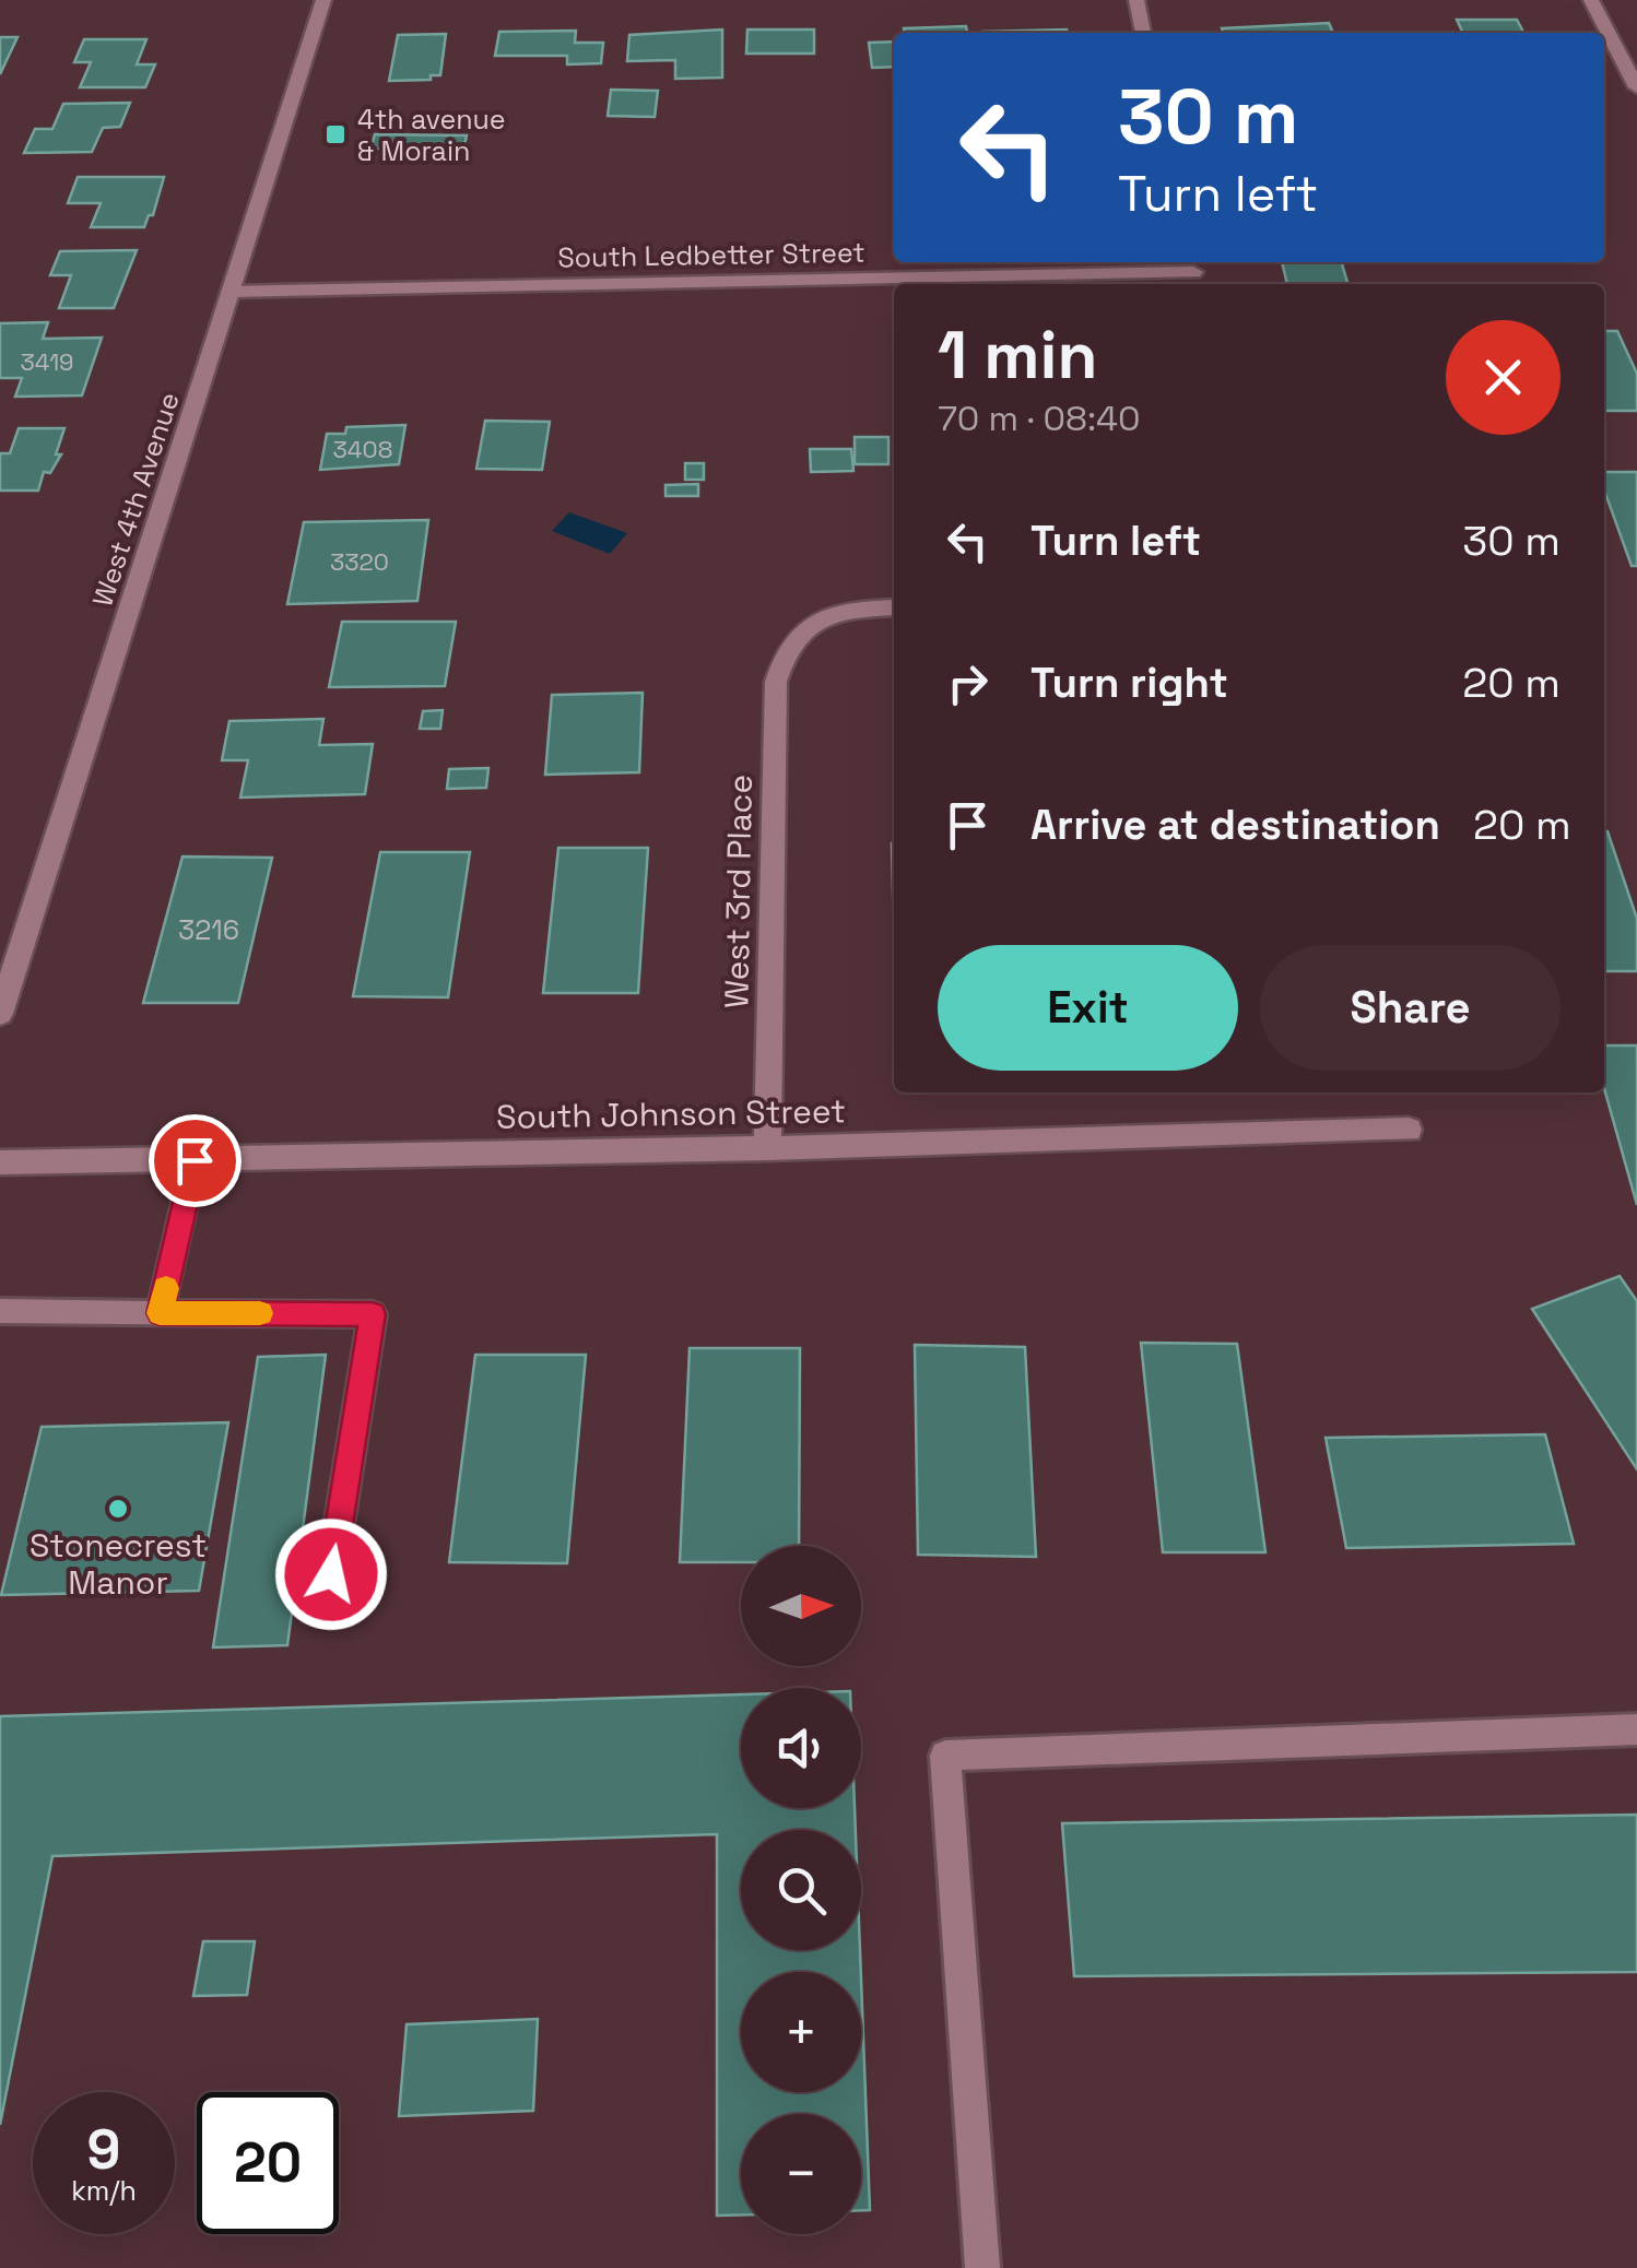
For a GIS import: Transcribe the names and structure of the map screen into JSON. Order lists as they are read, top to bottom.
{
  "streets": {
    "street": [
      "South Ledbetter Street",
      "West 4th Avenue",
      "West 3rd Place",
      "South Johnson Street"
    ]
  },
  "crossings": [
    ["South Ledbetter Street", "West 4th Avenue"],
    ["West 3rd Place", "South Johnson Street"]
  ],
  "places": {
    "transit": ["4th avenue & Morain"],
    "other": ["Stonecrest Manor"]
  },
  "house_numbers": [
    "3419",
    "3408",
    "3320",
    "3216"
  ],
  "north": "right",
  "page": {
    "turn": ["30 m", "Turn left"],
    "heading": ["1 min", "70 m · 08:40"],
    "list": [
      {
        "name": "Turn left",
        "value": "30 m"
      },
      {
        "name": "Turn right",
        "value": "20 m"
      },
      {
        "name": "Arrive at destination",
        "value": "20 m"
      }
    ],
    "buttons": ["Exit", "Share"],
    "map_buttons": ["+", "−"],
    "speed": "9 km/h",
    "limit": "20"
  }
}
